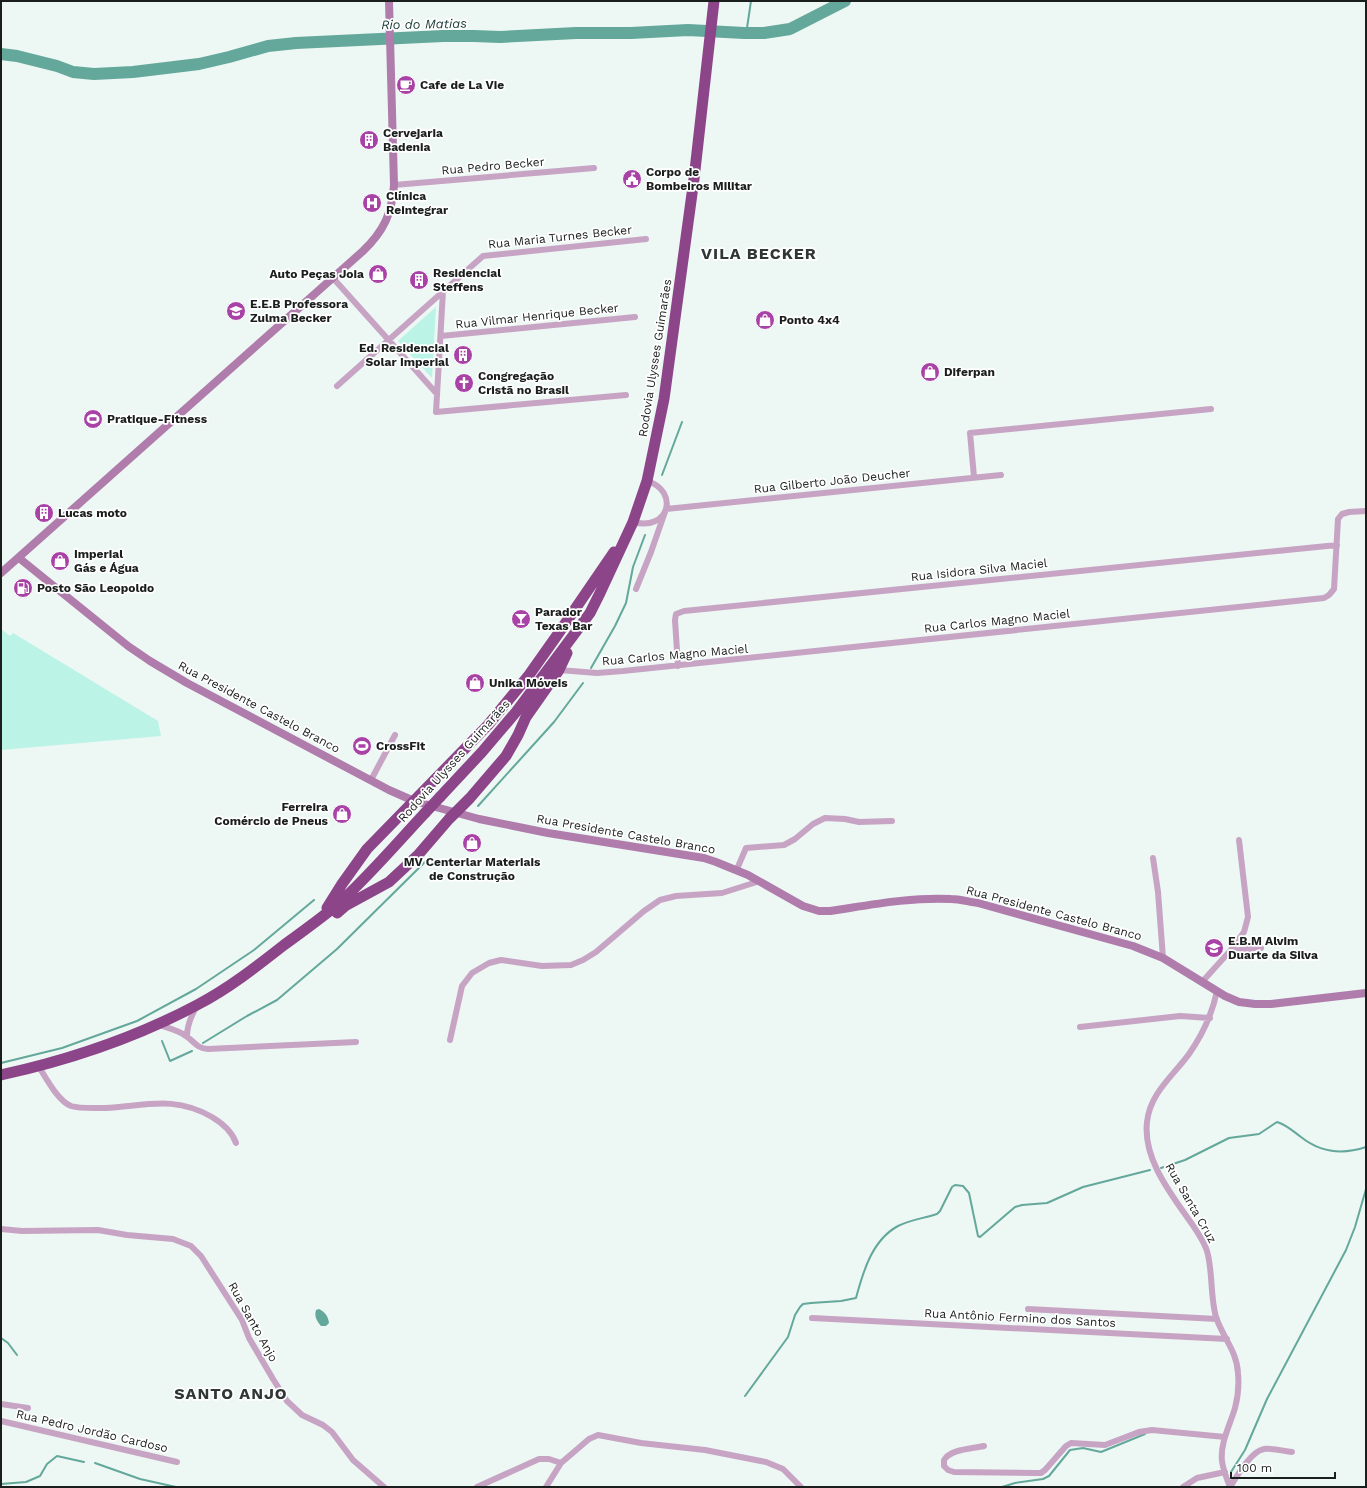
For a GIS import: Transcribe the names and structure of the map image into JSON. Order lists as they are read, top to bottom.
{
  "streets": {
    "highway": ["Rodovia Ulysses Guimarães"],
    "street": [
      "Rua Pedro Becker",
      "Rua Maria Turnes Becker",
      "Rua Vilmar Henrique Becker",
      "Rua Gilberto João Deucher",
      "Rua Isidora Silva Maciel",
      "Rua Carlos Magno Maciel",
      "Rua Presidente Castelo Branco",
      "Rua Santa Cruz",
      "Rua Antônio Fermino dos Santos",
      "Rua Santo Anjo",
      "Rua Pedro Jordão Cardoso"
    ]
  },
  "crossings": [
    ["Rua Isidora Silva Maciel", "Rua Carlos Magno Maciel"],
    ["Rua Presidente Castelo Branco", "Rua Santa Cruz"],
    ["Rua Santa Cruz", "Rua Antônio Fermino dos Santos"]
  ],
  "districts": ["VILA BECKER", "SANTO ANJO"],
  "water": ["Rio do Matias"],
  "places": {
    "cafe": ["Cafe de La Vie"],
    "building": [
      "Cervejaria Badenia",
      "Residencial Steffens",
      "Ed. Residencial Solar Imperial",
      "Lucas moto"
    ],
    "public building": ["Corpo de Bombeiros Militar"],
    "hospital": ["Clínica Reintegrar"],
    "shop": [
      "Auto Peças Joia",
      "Ponto 4x4",
      "Diferpan",
      "Imperial Gás e Água",
      "Unika Móveis",
      "Ferreira Comércio de Pneus",
      "MV Centerlar Materiais de Construção"
    ],
    "school or university": ["E.E.B Professora Zulma Becker", "E.B.M Alvim Duarte da Silva"],
    "church": ["Congregação Cristã no Brasil"],
    "sports": ["Pratique-Fitness", "CrossFit"],
    "fuel station": ["Posto São Leopoldo"],
    "bar": ["Parador Texas Bar"]
  },
  "scale_bar": "100 m"
}
